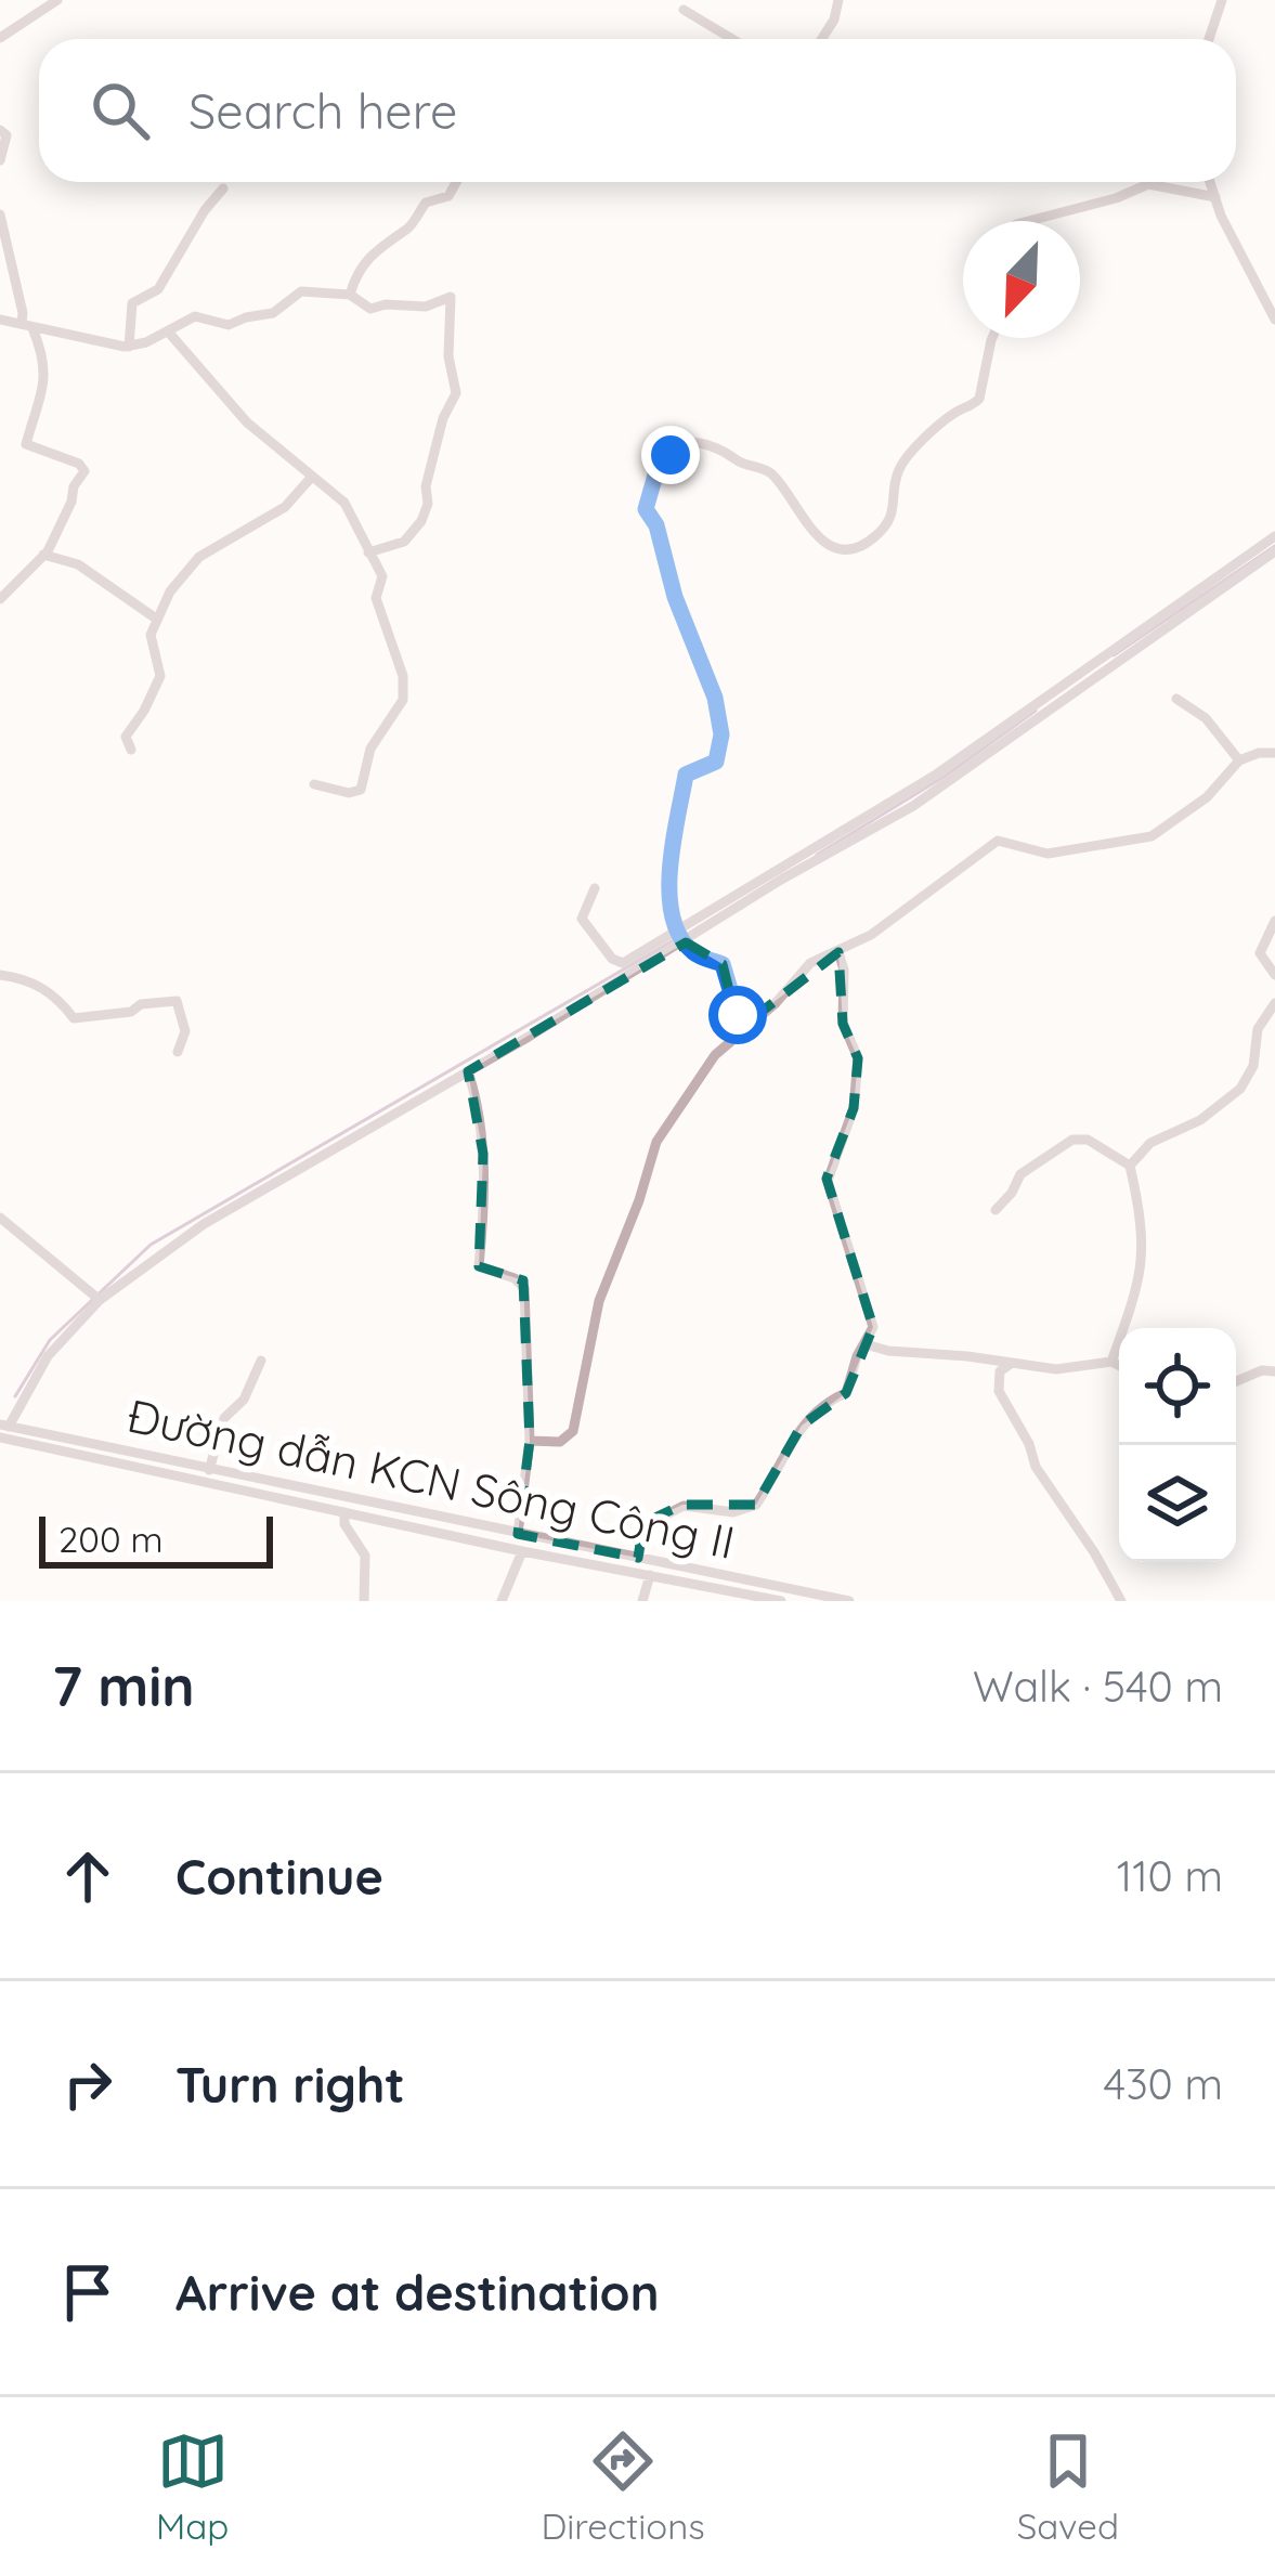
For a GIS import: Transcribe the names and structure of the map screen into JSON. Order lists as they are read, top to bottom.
{
  "streets": {
    "street": ["Đường dẫn KCN Sông Công II"]
  },
  "scale_bar": "200 m",
  "north": "bottom left",
  "page": {
    "search": "Search here",
    "scale": "200 m",
    "heading": ["7 min", "Walk · 540 m"],
    "list": [
      ["Continue", "110 m"],
      ["Turn right", "430 m"],
      "Arrive at destination"
    ],
    "nav": ["Map", "Directions", "Saved"]
  }
}
